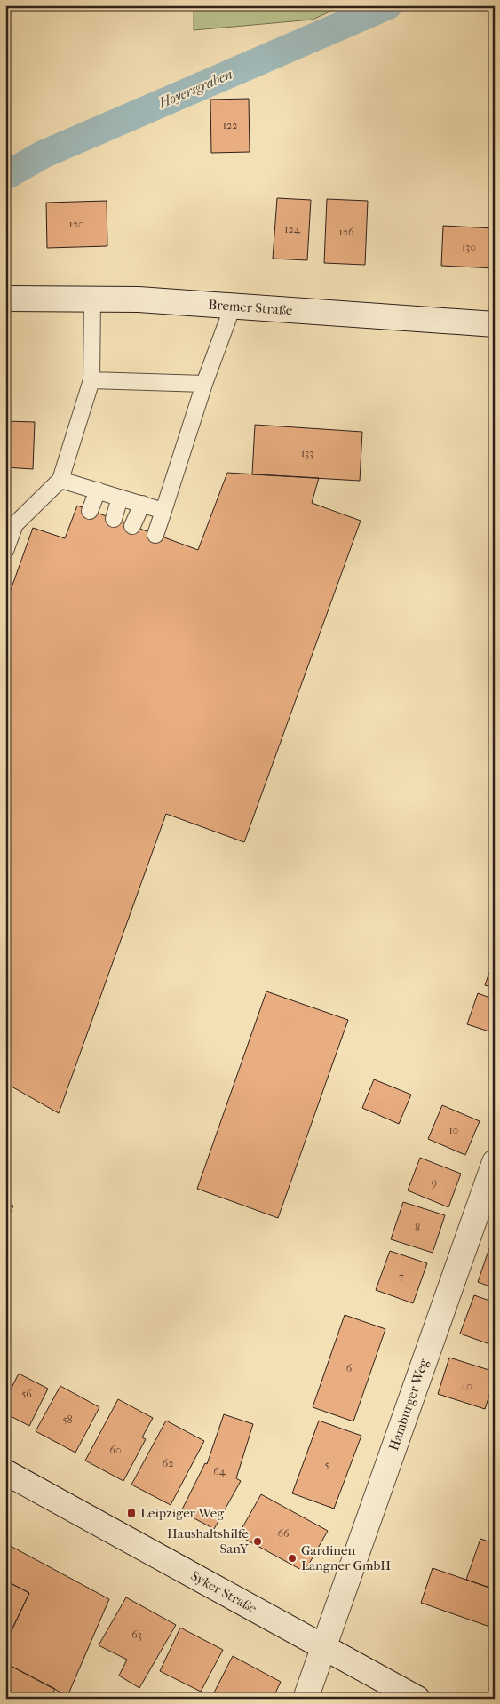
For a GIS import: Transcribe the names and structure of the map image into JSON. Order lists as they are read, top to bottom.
{
  "streets": {
    "main road": ["Bremer Straße", "Hamburger Weg", "Syker Straße"]
  },
  "crossings": [
    ["Hamburger Weg", "Syker Straße"]
  ],
  "water": ["Hoyersgraben"],
  "places": {
    "transit": ["Leipziger Weg"],
    "other": ["Haushaltshilfe SanY", "Gardinen Langner GmbH"]
  },
  "house_numbers": [
    "122",
    "120",
    "124",
    "126",
    "130",
    "133",
    "10",
    "9",
    "8",
    "7",
    "6",
    "40",
    "56",
    "58",
    "60",
    "62",
    "5",
    "64",
    "66",
    "63"
  ]
}
